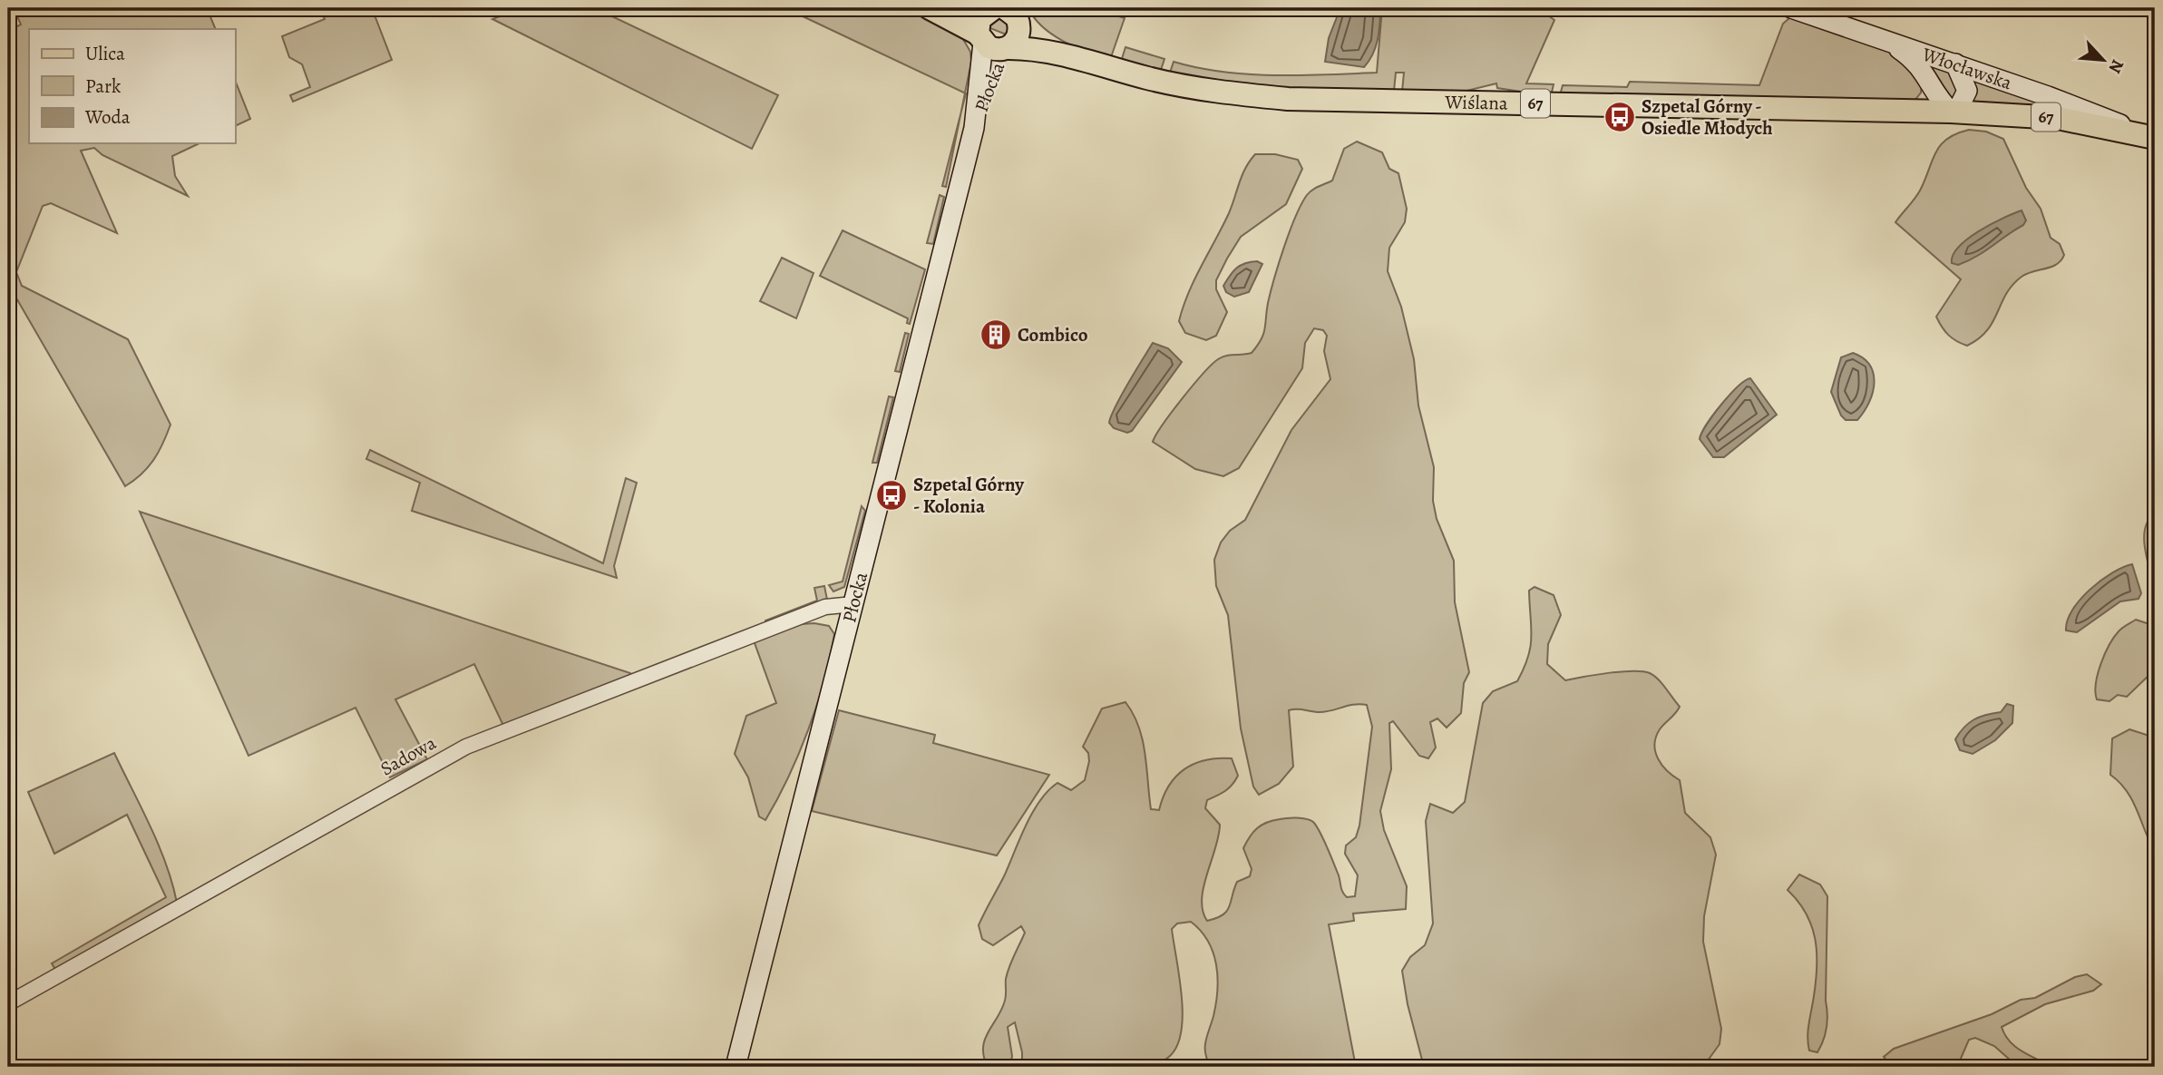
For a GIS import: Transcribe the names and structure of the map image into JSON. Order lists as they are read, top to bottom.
{
  "streets": {
    "main road": [
      "Włocławska",
      "Płocka",
      "Wiślana",
      "67"
    ],
    "street": ["Sadowa"]
  },
  "crossings": [
    ["Włocławska", "Wiślana"],
    ["Płocka", "Wiślana"],
    ["Płocka", "67"],
    ["Płocka", "Sadowa"],
    ["Wiślana", "67"]
  ],
  "places": {
    "bus stop": ["Szpetal Górny - Osiedle Młodych", "Szpetal Górny - Kolonia"],
    "building": ["Combico"]
  },
  "legend": ["Ulica", "Park", "Woda"],
  "north": "bottom right"
}
